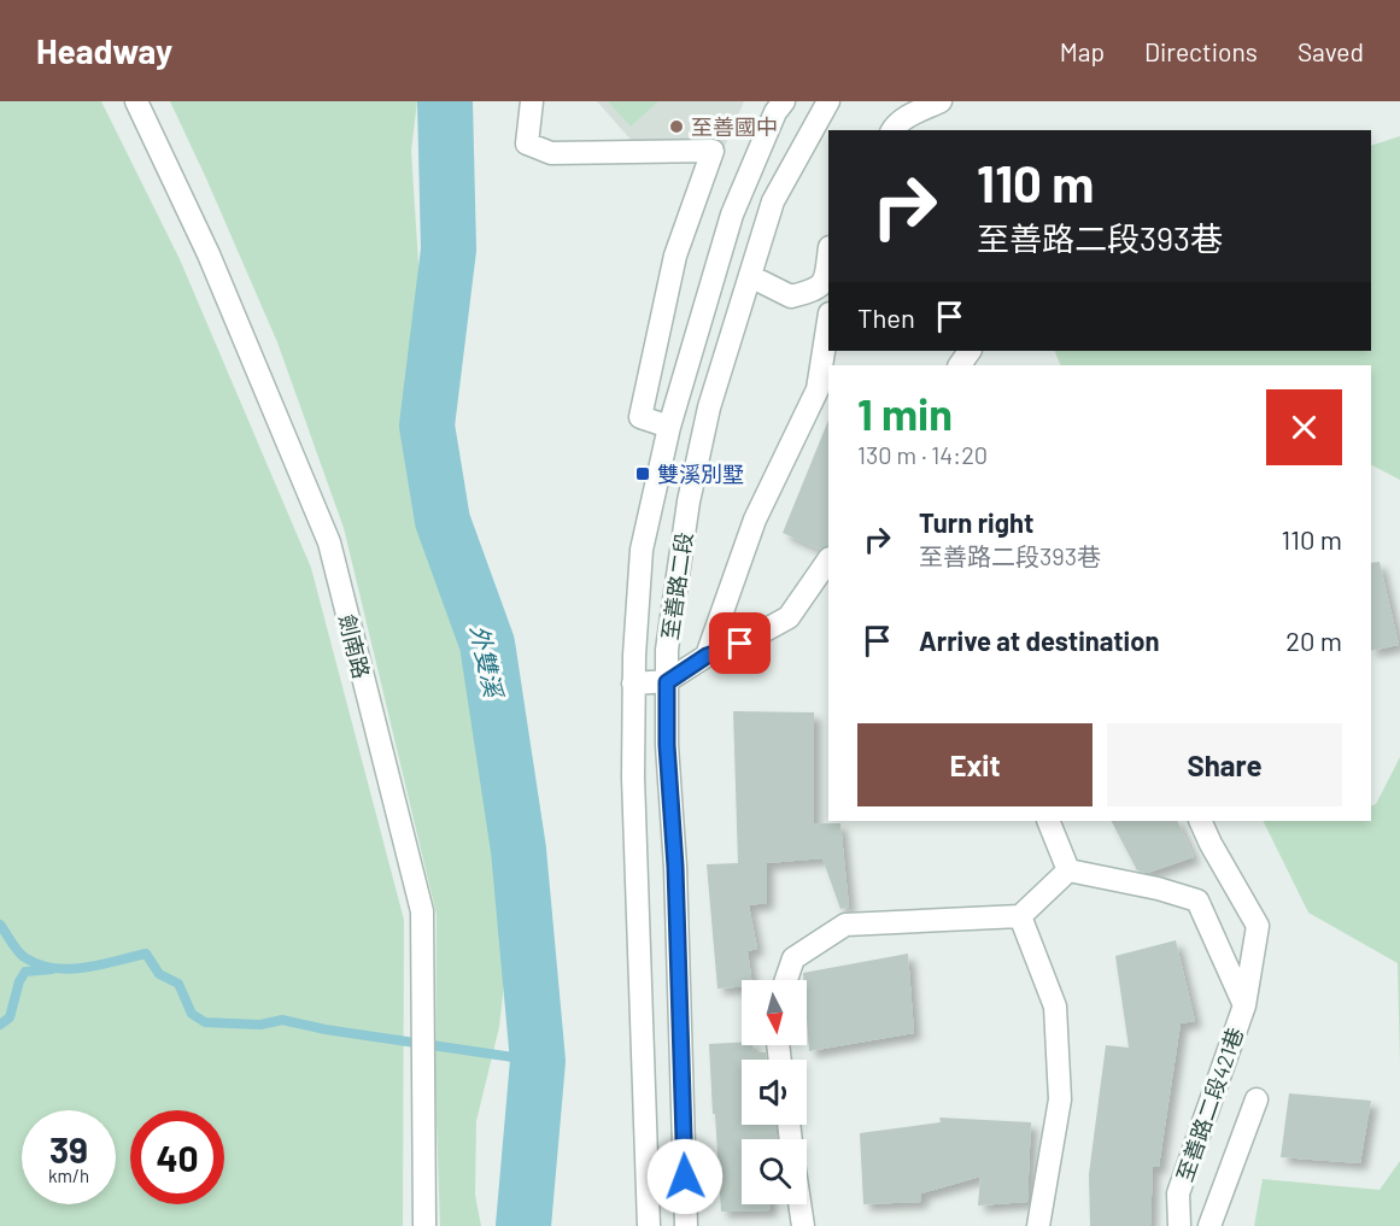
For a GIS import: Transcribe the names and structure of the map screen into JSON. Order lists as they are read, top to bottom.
{
  "streets": {
    "street": ["至善路二段", "劍南路", "至善路二段421巷"]
  },
  "water": ["外雙溪"],
  "places": {
    "other": ["至善國中"],
    "transit": ["雙溪別墅"]
  },
  "north": "bottom",
  "page": {
    "header": "Headway",
    "nav": ["Map", "Directions", "Saved"],
    "turn": ["110 m", "至善路二段393巷"],
    "then": "Then",
    "heading": ["1 min", "130 m · 14:20"],
    "list": [
      {
        "name": "Turn right",
        "note": "至善路二段393巷",
        "value": "110 m"
      },
      {
        "name": "Arrive at destination",
        "value": "20 m"
      }
    ],
    "buttons": ["Exit", "Share"],
    "speed": "39 km/h",
    "limit": "40"
  }
}
